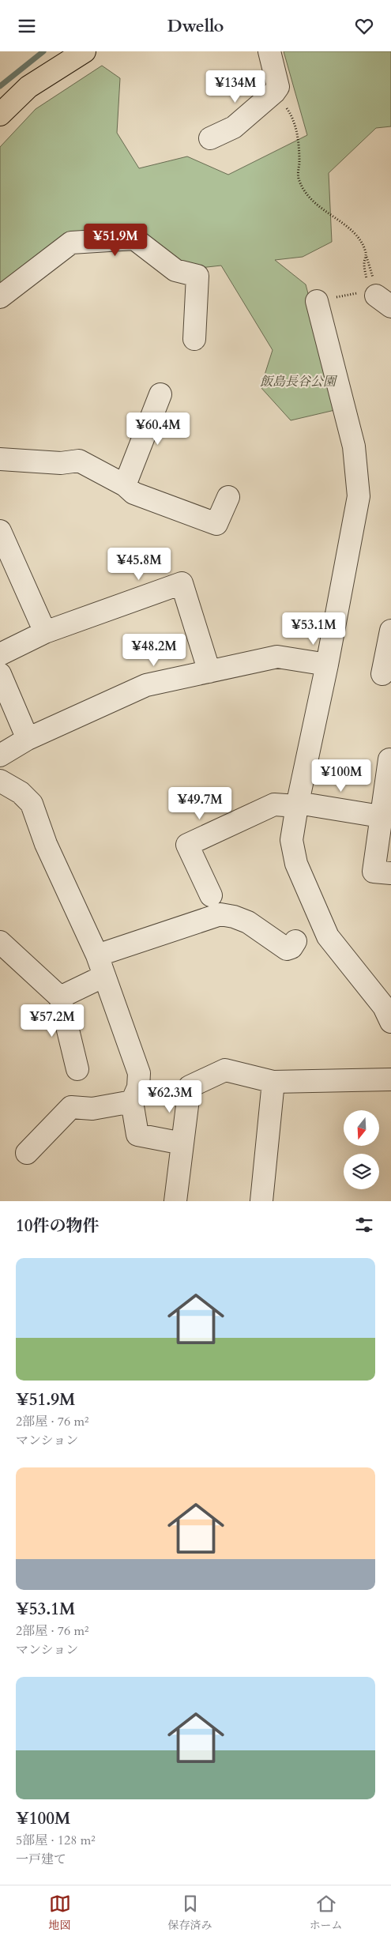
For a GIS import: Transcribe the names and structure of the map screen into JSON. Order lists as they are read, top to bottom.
{
  "parks": ["飯島長谷公園"],
  "north": "bottom",
  "page": {
    "header": "Dwello",
    "price": [
      "¥134M",
      "¥51.9M",
      "¥60.4M",
      "¥45.8M",
      "¥53.1M",
      "¥48.2M",
      "¥100M",
      "¥49.7M",
      "¥57.2M",
      "¥62.3M"
    ],
    "heading": "10件の物件",
    "list": [
      {
        "name": "¥51.9M",
        "note": "2部屋 · 76 m² · マンション"
      },
      {
        "name": "¥53.1M",
        "note": "2部屋 · 76 m² · マンション"
      },
      {
        "name": "¥100M",
        "note": "5部屋 · 128 m² · 一戸建て"
      }
    ],
    "tabs": ["地図", "保存済み", "ホーム"]
  }
}
